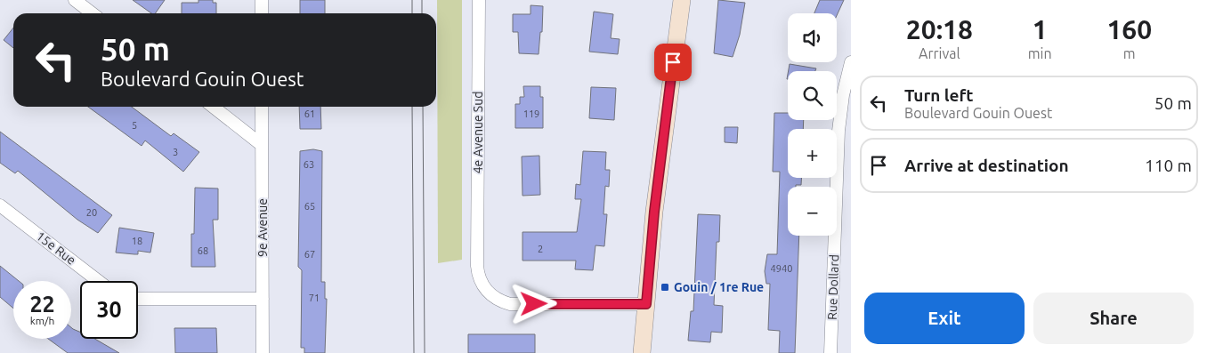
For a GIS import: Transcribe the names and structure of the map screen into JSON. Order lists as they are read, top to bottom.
{
  "streets": {
    "street": [
      "4e Avenue Sud",
      "9e Avenue",
      "15e Rue",
      "Rue Dollard"
    ]
  },
  "places": {
    "transit": ["Gouin / 1re Rue"]
  },
  "house_numbers": [
    "61",
    "119",
    "5",
    "3",
    "63",
    "65",
    "20",
    "18",
    "2",
    "68",
    "67",
    "4940",
    "71"
  ],
  "page": {
    "eta": [
      "20:18",
      "Arrival",
      "1",
      "min",
      "160",
      "m"
    ],
    "map_buttons": ["+", "−"],
    "turn": ["50 m", "Boulevard Gouin Ouest"],
    "list": [
      {
        "name": "Turn left",
        "note": "Boulevard Gouin Ouest",
        "value": "50 m"
      },
      {
        "name": "Arrive at destination",
        "value": "110 m"
      }
    ],
    "speed": "22 km/h",
    "limit": "30",
    "buttons": ["Exit", "Share"]
  }
}
